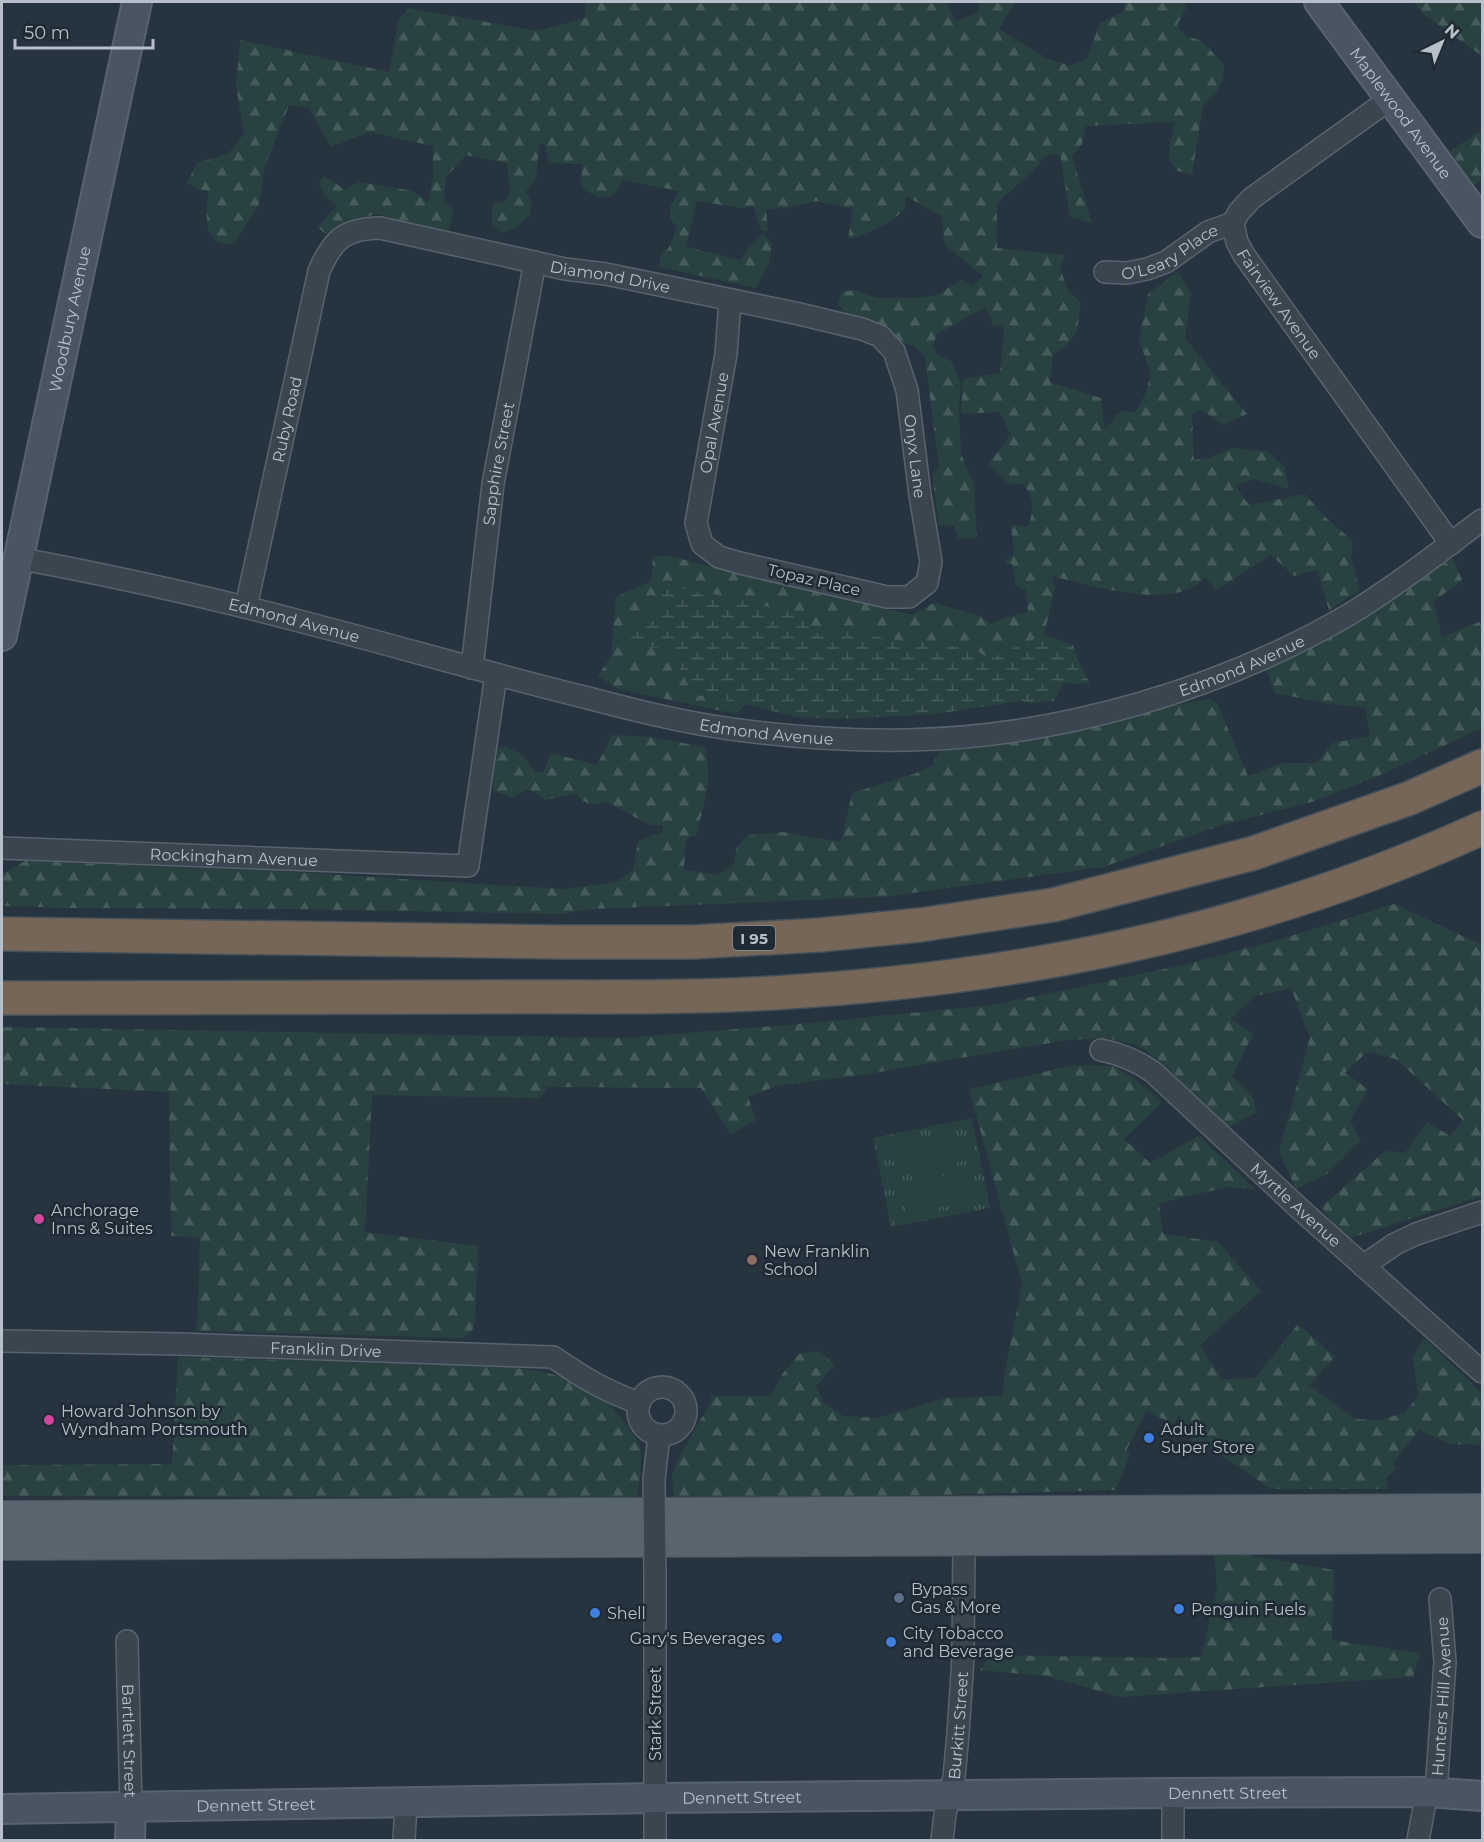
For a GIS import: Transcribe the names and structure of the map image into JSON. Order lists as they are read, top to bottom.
{
  "streets": {
    "highway": ["I 95"],
    "street": [
      "Maplewood Avenue",
      "O'Leary Place",
      "Diamond Drive",
      "Fairview Avenue",
      "Woodbury Avenue",
      "Ruby Road",
      "Opal Avenue",
      "Onyx Lane",
      "Sapphire Street",
      "Topaz Place",
      "Edmond Avenue",
      "Rockingham Avenue",
      "Myrtle Avenue",
      "Franklin Drive",
      "Hunters Hill Avenue",
      "Stark Street",
      "Burkitt Street",
      "Bartlett Street",
      "Dennett Street"
    ]
  },
  "crossings": [
    ["O'Leary Place", "Fairview Avenue"],
    ["Diamond Drive", "Ruby Road"],
    ["Diamond Drive", "Opal Avenue"],
    ["Diamond Drive", "Onyx Lane"],
    ["Diamond Drive", "Sapphire Street"],
    ["Fairview Avenue", "Edmond Avenue"],
    ["Woodbury Avenue", "Edmond Avenue"],
    ["Ruby Road", "Edmond Avenue"],
    ["Opal Avenue", "Topaz Place"],
    ["Onyx Lane", "Topaz Place"],
    ["Sapphire Street", "Edmond Avenue"],
    ["Edmond Avenue", "Rockingham Avenue"],
    ["Franklin Drive", "Stark Street"],
    ["Hunters Hill Avenue", "Dennett Street"],
    ["Stark Street", "Dennett Street"],
    ["Burkitt Street", "Dennett Street"],
    ["Bartlett Street", "Dennett Street"]
  ],
  "places": [
    "Anchorage Inns & Suites",
    "New Franklin School",
    "Howard Johnson by Wyndham Portsmouth",
    "Adult Super Store",
    "Bypass Gas & More",
    "Penguin Fuels",
    "Shell",
    "Gary's Beverages",
    "City Tobacco and Beverage"
  ],
  "scale_bar": "50 m",
  "north": "top right"
}
